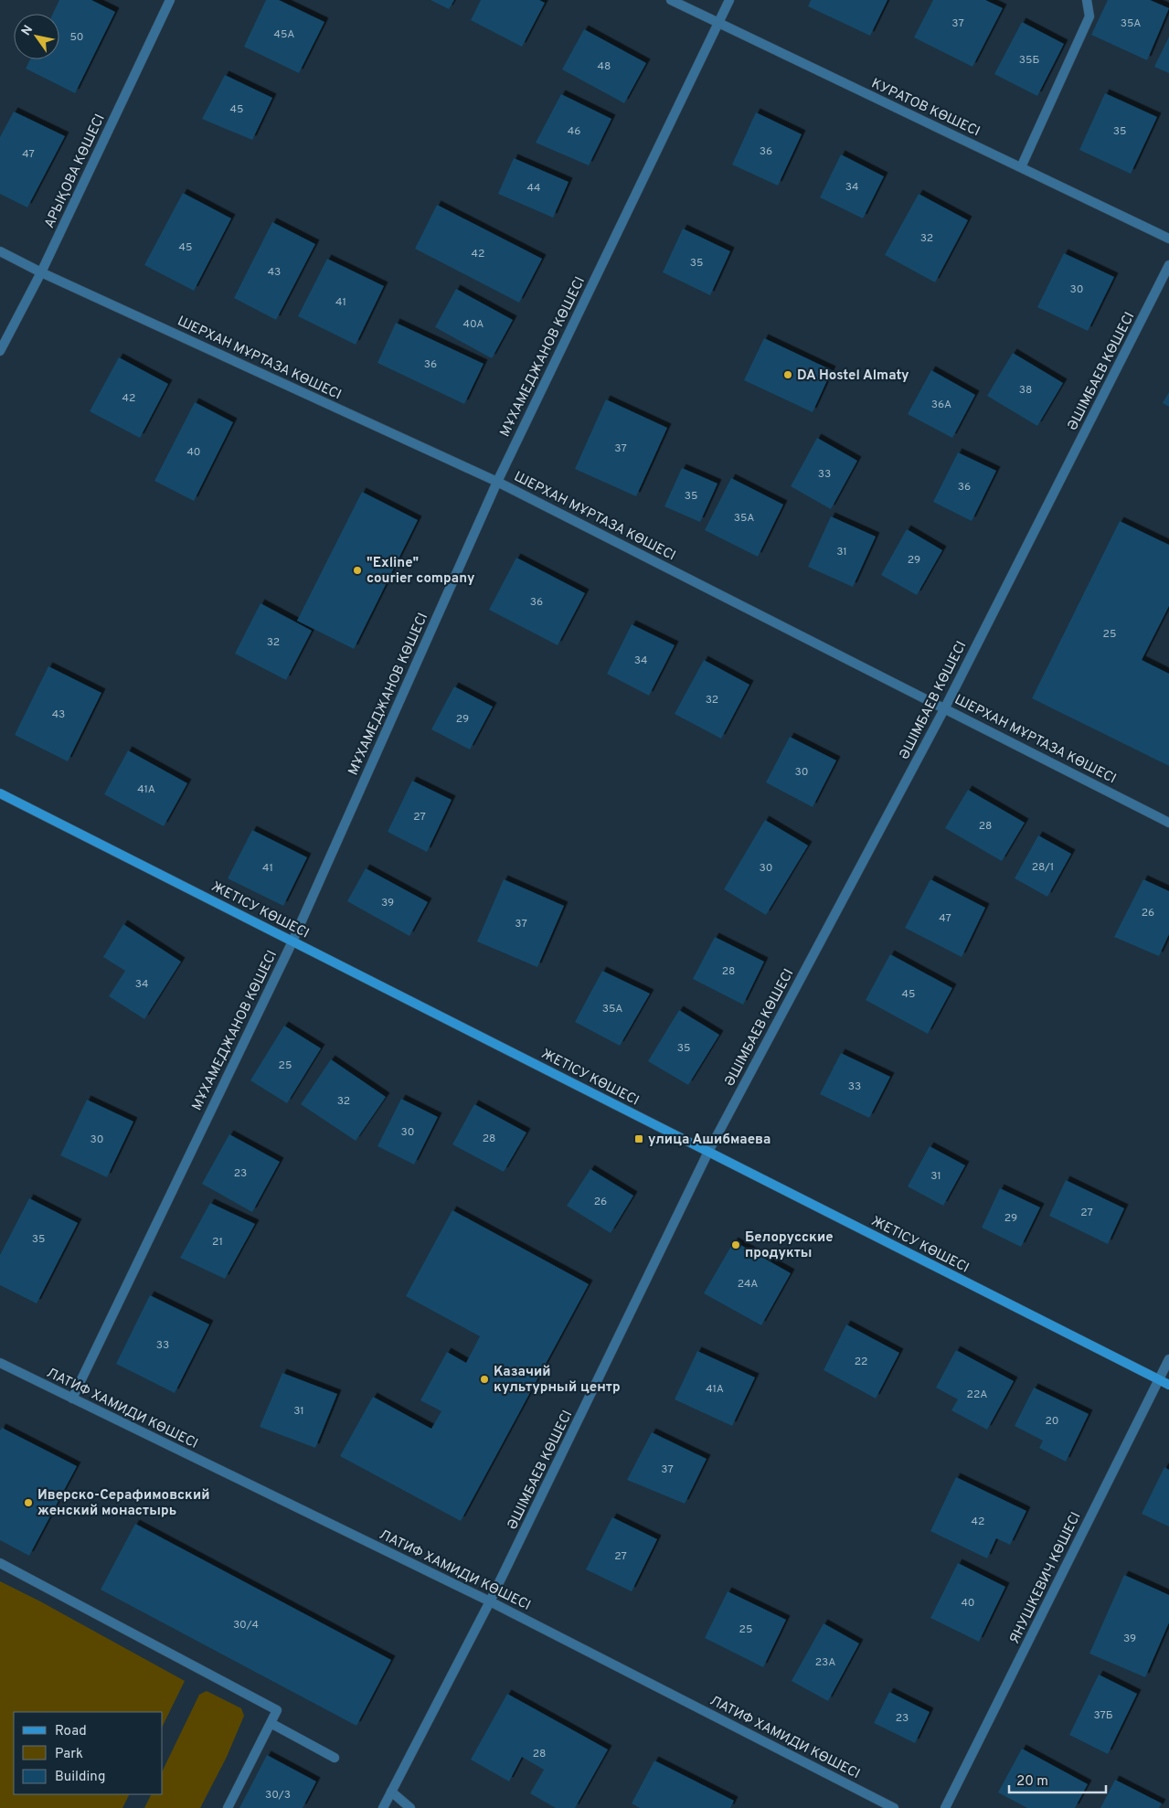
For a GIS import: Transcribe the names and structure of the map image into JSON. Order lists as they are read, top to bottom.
{
  "streets": {
    "main road": ["ЖЕТІСУ КӨШЕСІ"],
    "street": [
      "КУРАТОВ КӨШЕСІ",
      "АРЫҚОВА КӨШЕСІ",
      "МҰХАМЕДЖАНОВ КӨШЕСІ",
      "ШЕРХАН МҰРТАЗА КӨШЕСІ",
      "ӘШІМБАЕВ КӨШЕСІ",
      "ЛАТИФ ХАМИДИ КӨШЕСІ",
      "ЯНУШКЕВИЧ КӨШЕСІ"
    ]
  },
  "crossings": [
    ["КУРАТОВ КӨШЕСІ", "МҰХАМЕДЖАНОВ КӨШЕСІ"],
    ["АРЫҚОВА КӨШЕСІ", "ШЕРХАН МҰРТАЗА КӨШЕСІ"],
    ["МҰХАМЕДЖАНОВ КӨШЕСІ", "ШЕРХАН МҰРТАЗА КӨШЕСІ"],
    ["МҰХАМЕДЖАНОВ КӨШЕСІ", "ЖЕТІСУ КӨШЕСІ"],
    ["МҰХАМЕДЖАНОВ КӨШЕСІ", "ЛАТИФ ХАМИДИ КӨШЕСІ"],
    ["ШЕРХАН МҰРТАЗА КӨШЕСІ", "ӘШІМБАЕВ КӨШЕСІ"],
    ["ӘШІМБАЕВ КӨШЕСІ", "ЖЕТІСУ КӨШЕСІ"],
    ["ӘШІМБАЕВ КӨШЕСІ", "ЛАТИФ ХАМИДИ КӨШЕСІ"],
    ["ЖЕТІСУ КӨШЕСІ", "ЯНУШКЕВИЧ КӨШЕСІ"]
  ],
  "places": {
    "other": [
      "DA Hostel Almaty",
      "\"Exline\" courier company",
      "Белорусские продукты",
      "Казачий культурный центр",
      "Иверско-Серафимовский женский монастырь"
    ],
    "transit": ["улица Ашибмаева"]
  },
  "house_numbers": [
    "37",
    "35А",
    "45А",
    "50",
    "35Б",
    "48",
    "45",
    "46",
    "35",
    "36",
    "47",
    "34",
    "44",
    "32",
    "45",
    "42",
    "35",
    "43",
    "30",
    "41",
    "40А",
    "36",
    "38",
    "42",
    "36А",
    "37",
    "40",
    "33",
    "36",
    "35",
    "35А",
    "31",
    "29",
    "36",
    "25",
    "32",
    "34",
    "32",
    "43",
    "29",
    "30",
    "41А",
    "27",
    "28",
    "28/1",
    "41",
    "30",
    "39",
    "26",
    "47",
    "37",
    "28",
    "34",
    "45",
    "35А",
    "35",
    "25",
    "33",
    "32",
    "30",
    "28",
    "30",
    "23",
    "31",
    "26",
    "27",
    "29",
    "35",
    "21",
    "24А",
    "33",
    "22",
    "41А",
    "22А",
    "31",
    "20",
    "37",
    "42",
    "27",
    "40",
    "30/4",
    "25",
    "39",
    "23А",
    "37Б",
    "23",
    "28",
    "30/3"
  ],
  "legend": ["Road", "Park", "Building"],
  "scale_bar": "20 m",
  "north": "top left"
}
